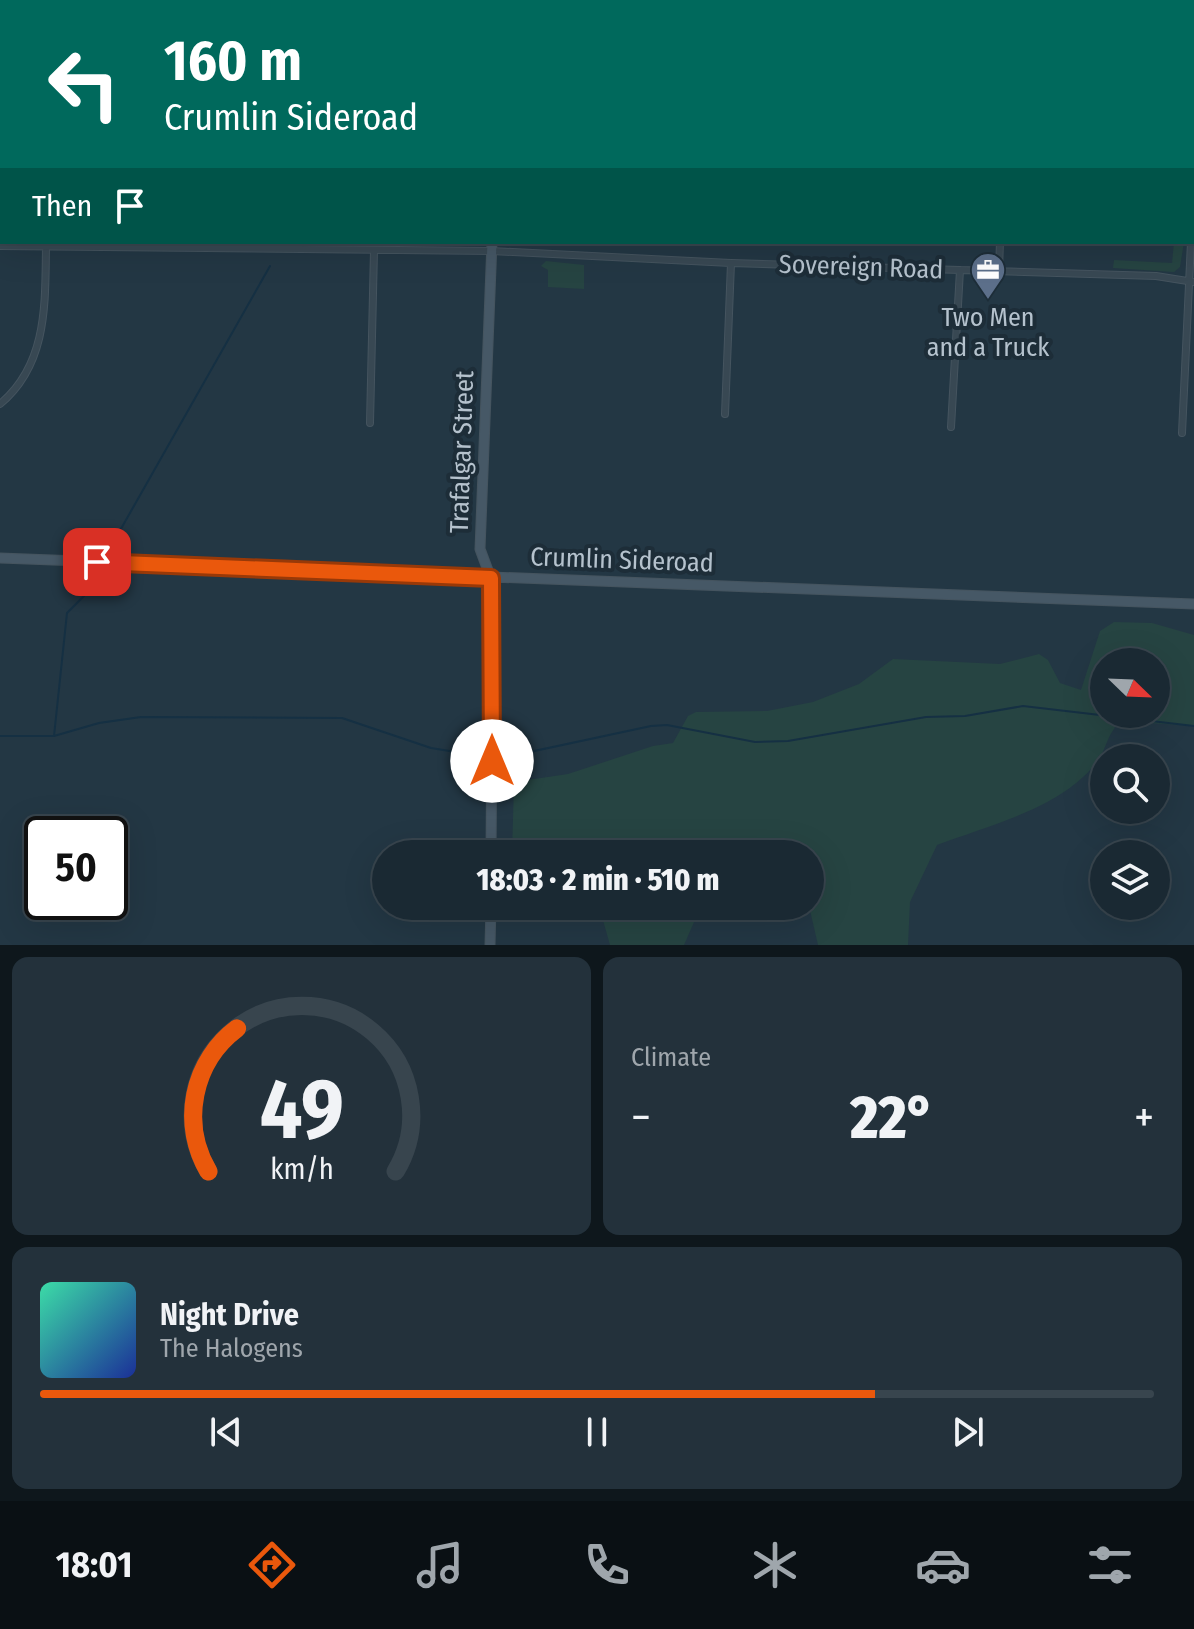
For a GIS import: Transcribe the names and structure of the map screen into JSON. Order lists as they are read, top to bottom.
{
  "streets": {
    "street": ["Sovereign Road", "Trafalgar Street", "Crumlin Sideroad"]
  },
  "crossings": [
    ["Sovereign Road", "Trafalgar Street"],
    ["Trafalgar Street", "Crumlin Sideroad"]
  ],
  "places": {
    "office": ["Two Men and a Truck"]
  },
  "north": "bottom right",
  "page": {
    "turn": ["160 m", "Crumlin Sideroad"],
    "then": "Then",
    "limit": "50",
    "trip": "18:03 · 2 min · 510 m",
    "tile": "Climate",
    "heat": ["−", "22°", "+"],
    "song": ["Night Drive", "The Halogens"],
    "tabs": "18:01",
    "gauge": ["49", "km/h"]
  }
}
